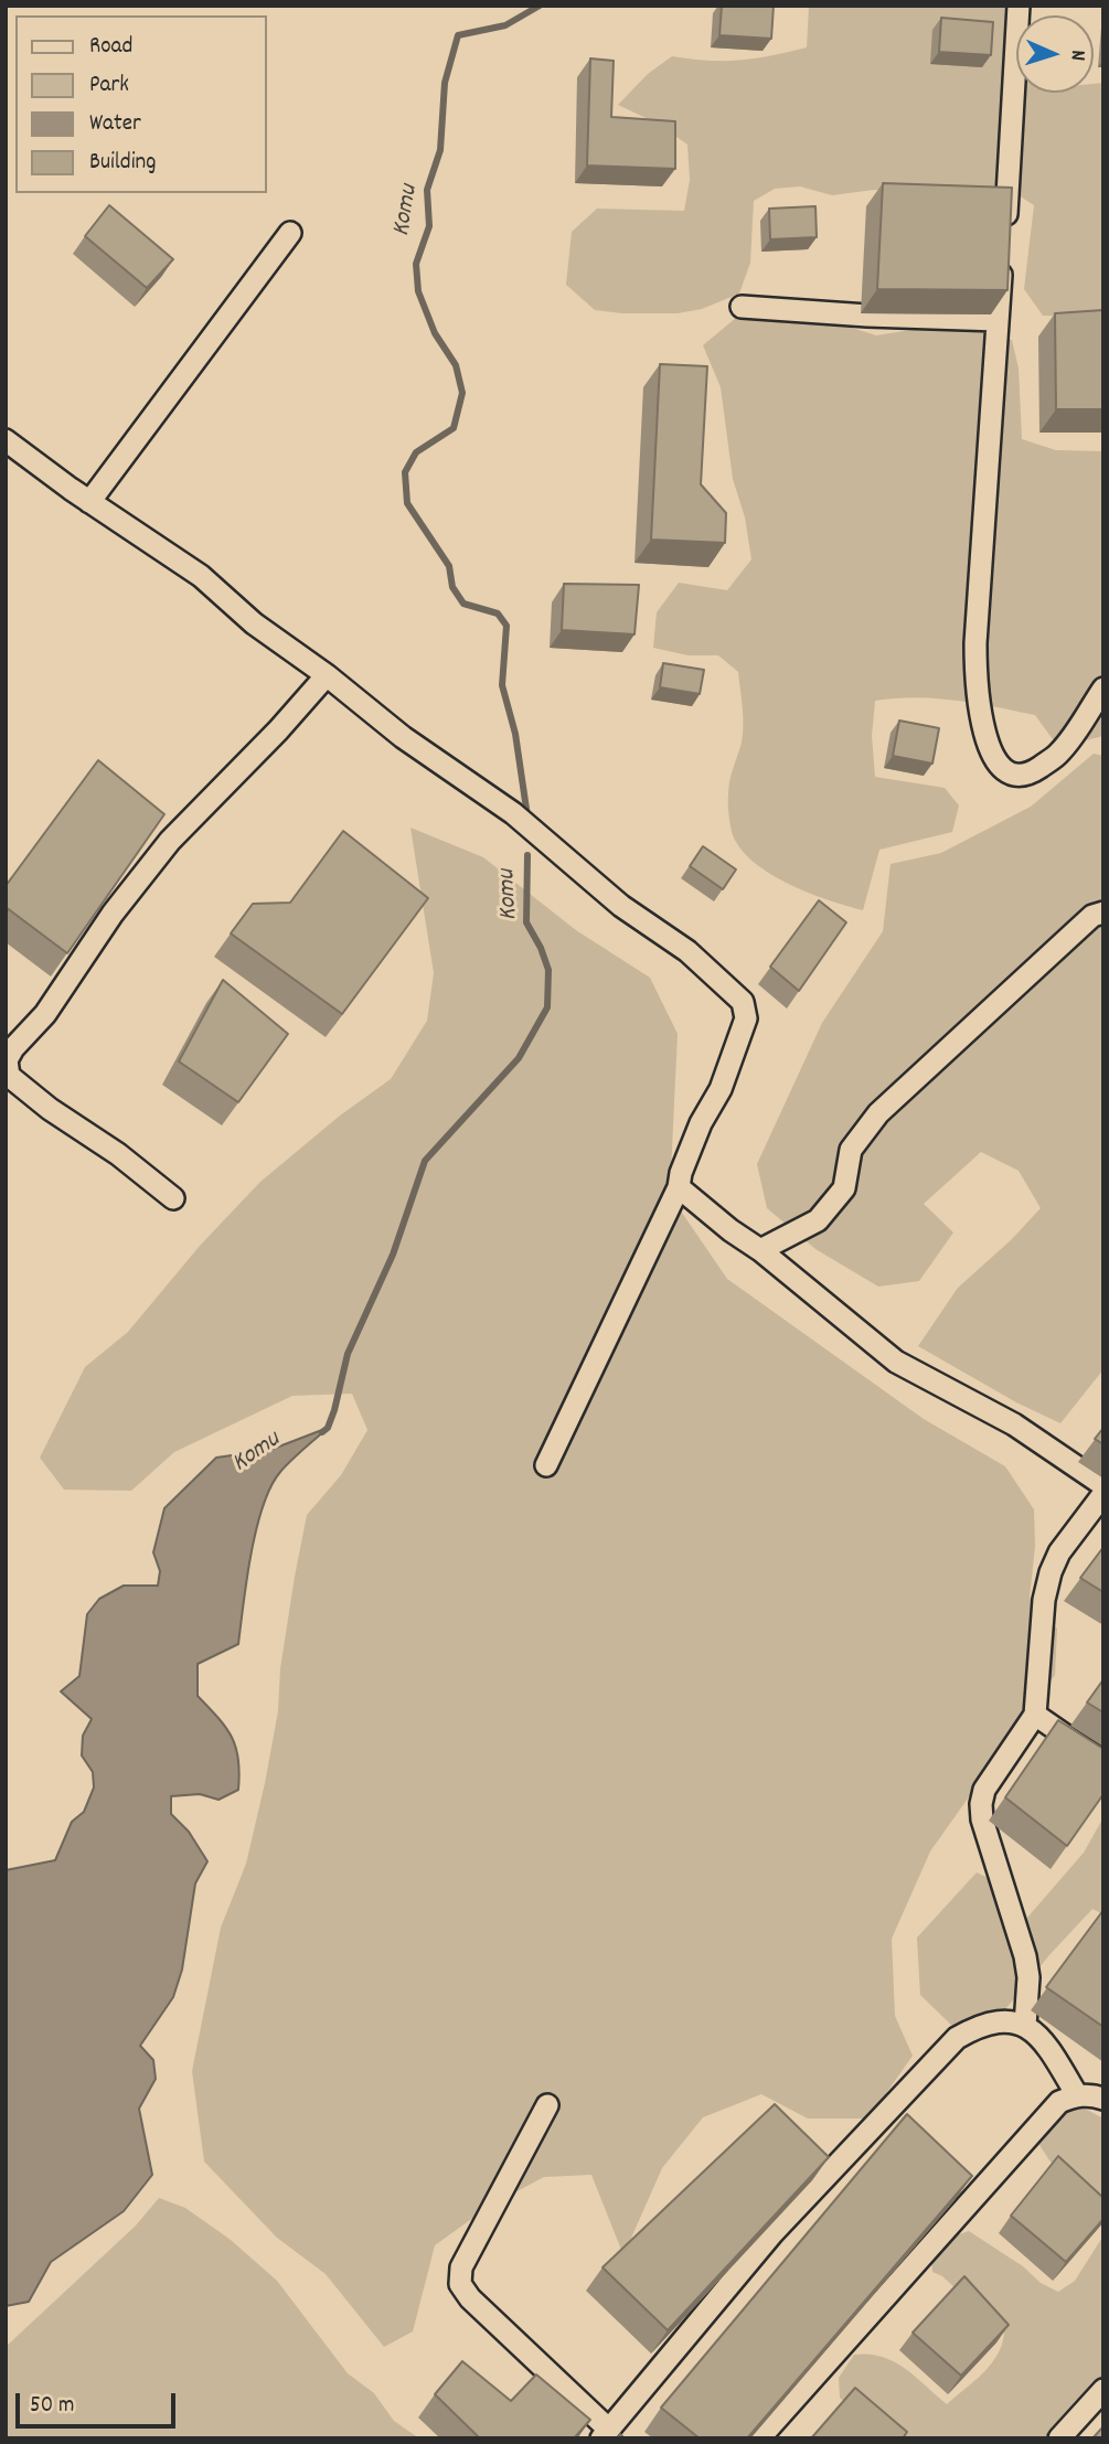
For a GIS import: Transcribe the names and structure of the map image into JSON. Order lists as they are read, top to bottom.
{
  "water": ["Komu"],
  "legend": [
    "Road",
    "Park",
    "Water",
    "Building"
  ],
  "scale_bar": "50 m",
  "north": "right"
}
